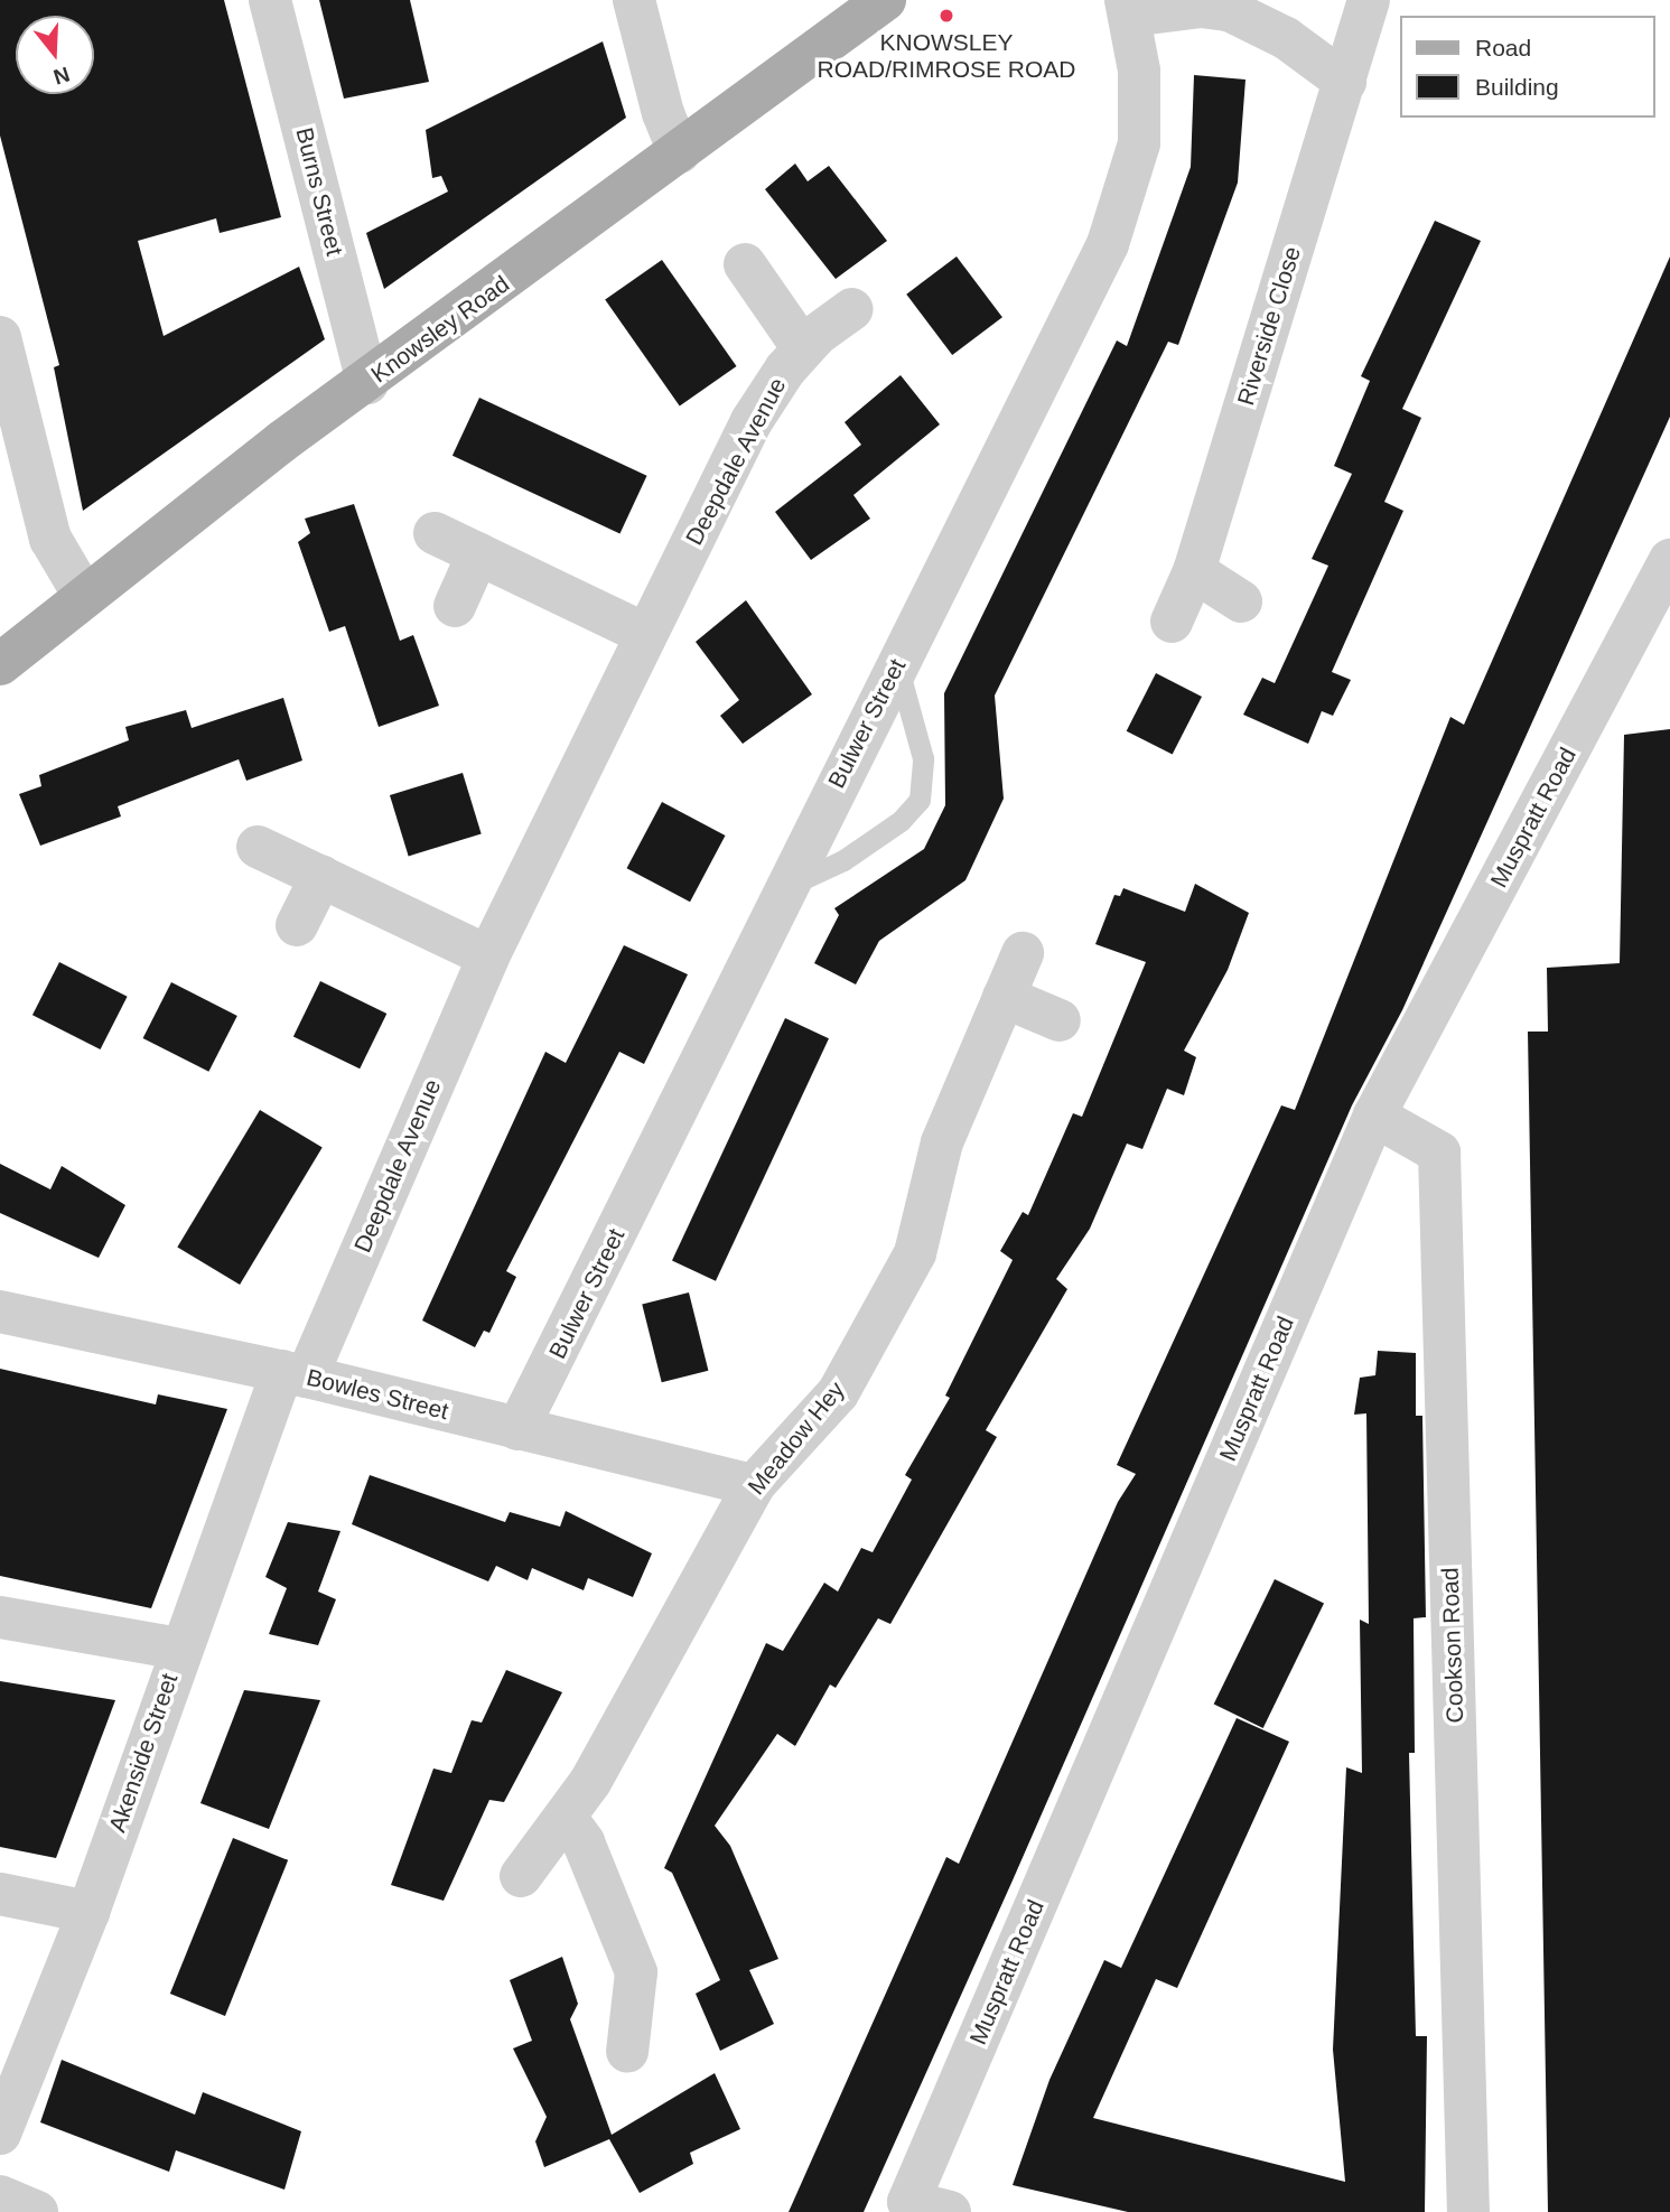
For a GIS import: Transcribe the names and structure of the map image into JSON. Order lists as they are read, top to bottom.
{
  "streets": {
    "main road": ["Knowsley Road"],
    "street": [
      "Burns Street",
      "Riverside Close",
      "Deepdale Avenue",
      "Bulwer Street",
      "Muspratt Road",
      "Bowles Street",
      "Meadow Hey",
      "Cookson Road",
      "Akenside Street"
    ]
  },
  "crossings": [
    ["Burns Street", "Knowsley Road"],
    ["Deepdale Avenue", "Bowles Street"],
    ["Deepdale Avenue", "Akenside Street"],
    ["Bulwer Street", "Bowles Street"],
    ["Muspratt Road", "Cookson Road"],
    ["Bowles Street", "Meadow Hey"],
    ["Bowles Street", "Akenside Street"]
  ],
  "places": ["KNOWSLEY ROAD/RIMROSE ROAD"],
  "legend": ["Road", "Building"],
  "north": "bottom"
}
